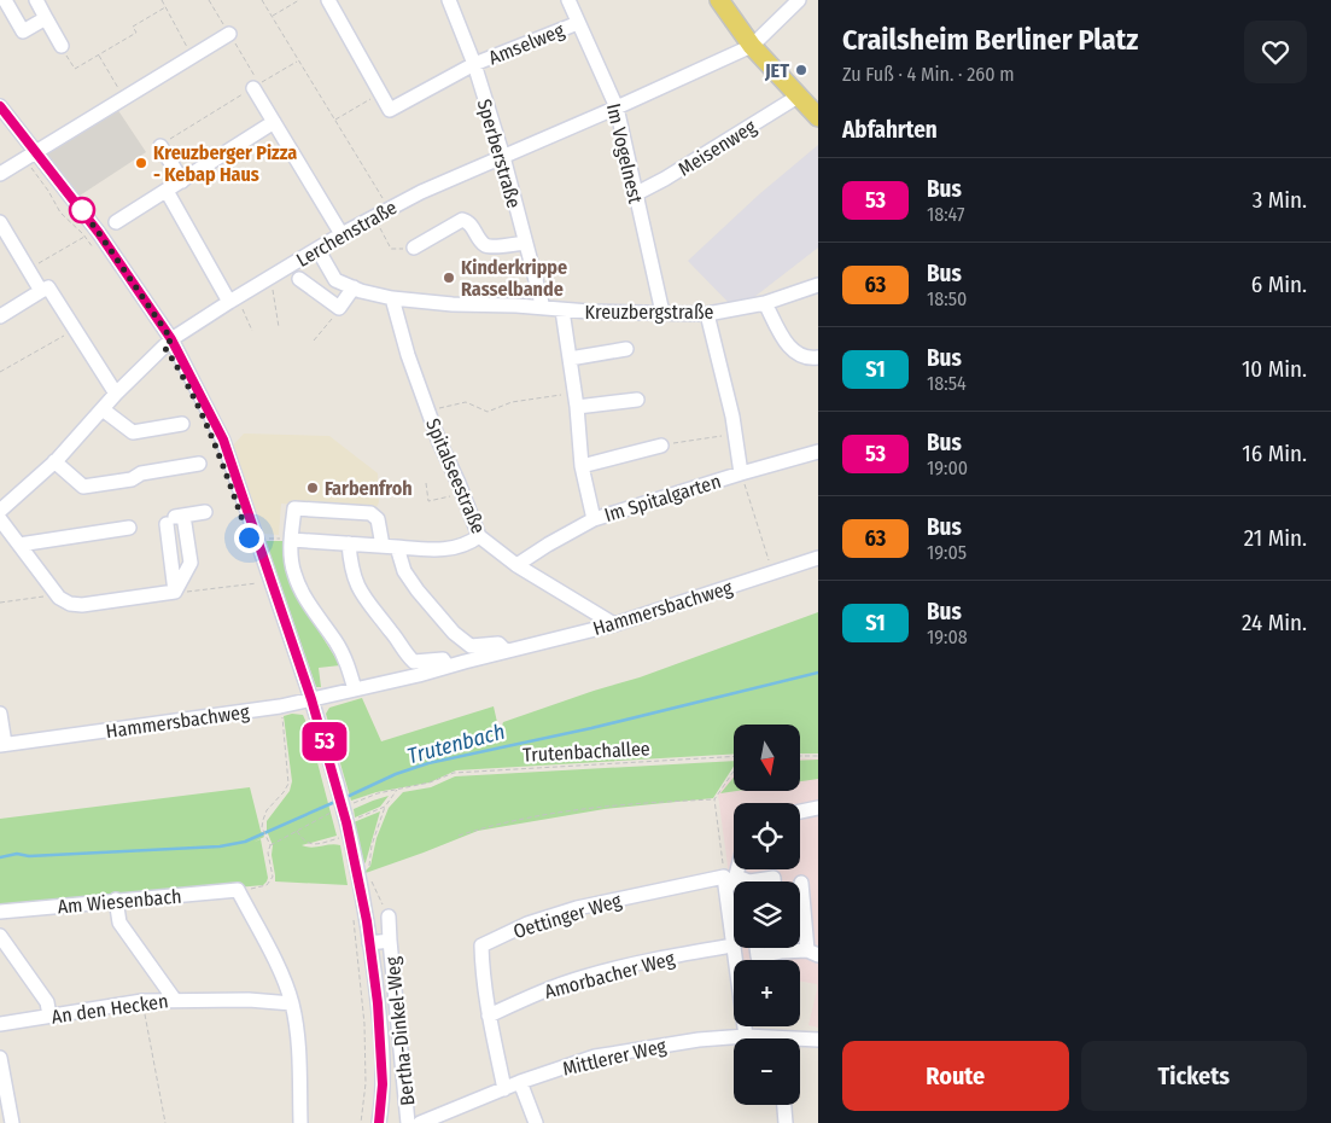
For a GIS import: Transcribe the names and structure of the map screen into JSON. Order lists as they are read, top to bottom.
{
  "streets": {
    "street": [
      "Amselweg",
      "Meisenweg",
      "Sperberstraße",
      "Im Vogelnest",
      "Lerchenstraße",
      "Kreuzbergstraße",
      "Spitalseestraße",
      "Im Spitalgarten",
      "Hammersbachweg",
      "Am Wiesenbach",
      "Oettinger Weg",
      "Amorbacher Weg",
      "An den Hecken",
      "Bertha-Dinkel-Weg",
      "Mittlerer Weg"
    ],
    "path": ["Trutenbachallee"]
  },
  "crossings": [
    ["Amselweg", "Sperberstraße"],
    ["Amselweg", "Im Vogelnest"],
    ["Meisenweg", "Im Vogelnest"],
    ["Sperberstraße", "Lerchenstraße"],
    ["Sperberstraße", "Kreuzbergstraße"],
    ["Im Vogelnest", "Lerchenstraße"],
    ["Im Vogelnest", "Kreuzbergstraße"],
    ["Lerchenstraße", "Kreuzbergstraße"],
    ["Kreuzbergstraße", "Spitalseestraße"],
    ["Spitalseestraße", "Im Spitalgarten"],
    ["Spitalseestraße", "Hammersbachweg"],
    ["Oettinger Weg", "Amorbacher Weg"],
    ["Oettinger Weg", "Mittlerer Weg"]
  ],
  "water": ["Trutenbach"],
  "places": [
    "JET",
    "Kreuzberger Pizza - Kebap Haus",
    "Kinderkrippe Rasselbande",
    "Farbenfroh"
  ],
  "lines": ["bus line 53"],
  "north": "bottom",
  "page": {
    "on_map": "53",
    "heading": [
      ["Crailsheim Berliner Platz", "Zu Fuß · 4 Min. · 260 m"],
      "Abfahrten"
    ],
    "list": [
      {
        "mark": "53",
        "name": "Bus",
        "note": "18:47",
        "value": "3 Min."
      },
      {
        "mark": "63",
        "name": "Bus",
        "note": "18:50",
        "value": "6 Min."
      },
      {
        "mark": "S1",
        "name": "Bus",
        "note": "18:54",
        "value": "10 Min."
      },
      {
        "mark": "53",
        "name": "Bus",
        "note": "19:00",
        "value": "16 Min."
      },
      {
        "mark": "63",
        "name": "Bus",
        "note": "19:05",
        "value": "21 Min."
      },
      {
        "mark": "S1",
        "name": "Bus",
        "note": "19:08",
        "value": "24 Min."
      }
    ],
    "map_buttons": ["+", "−"],
    "buttons": ["Route", "Tickets"]
  }
}
